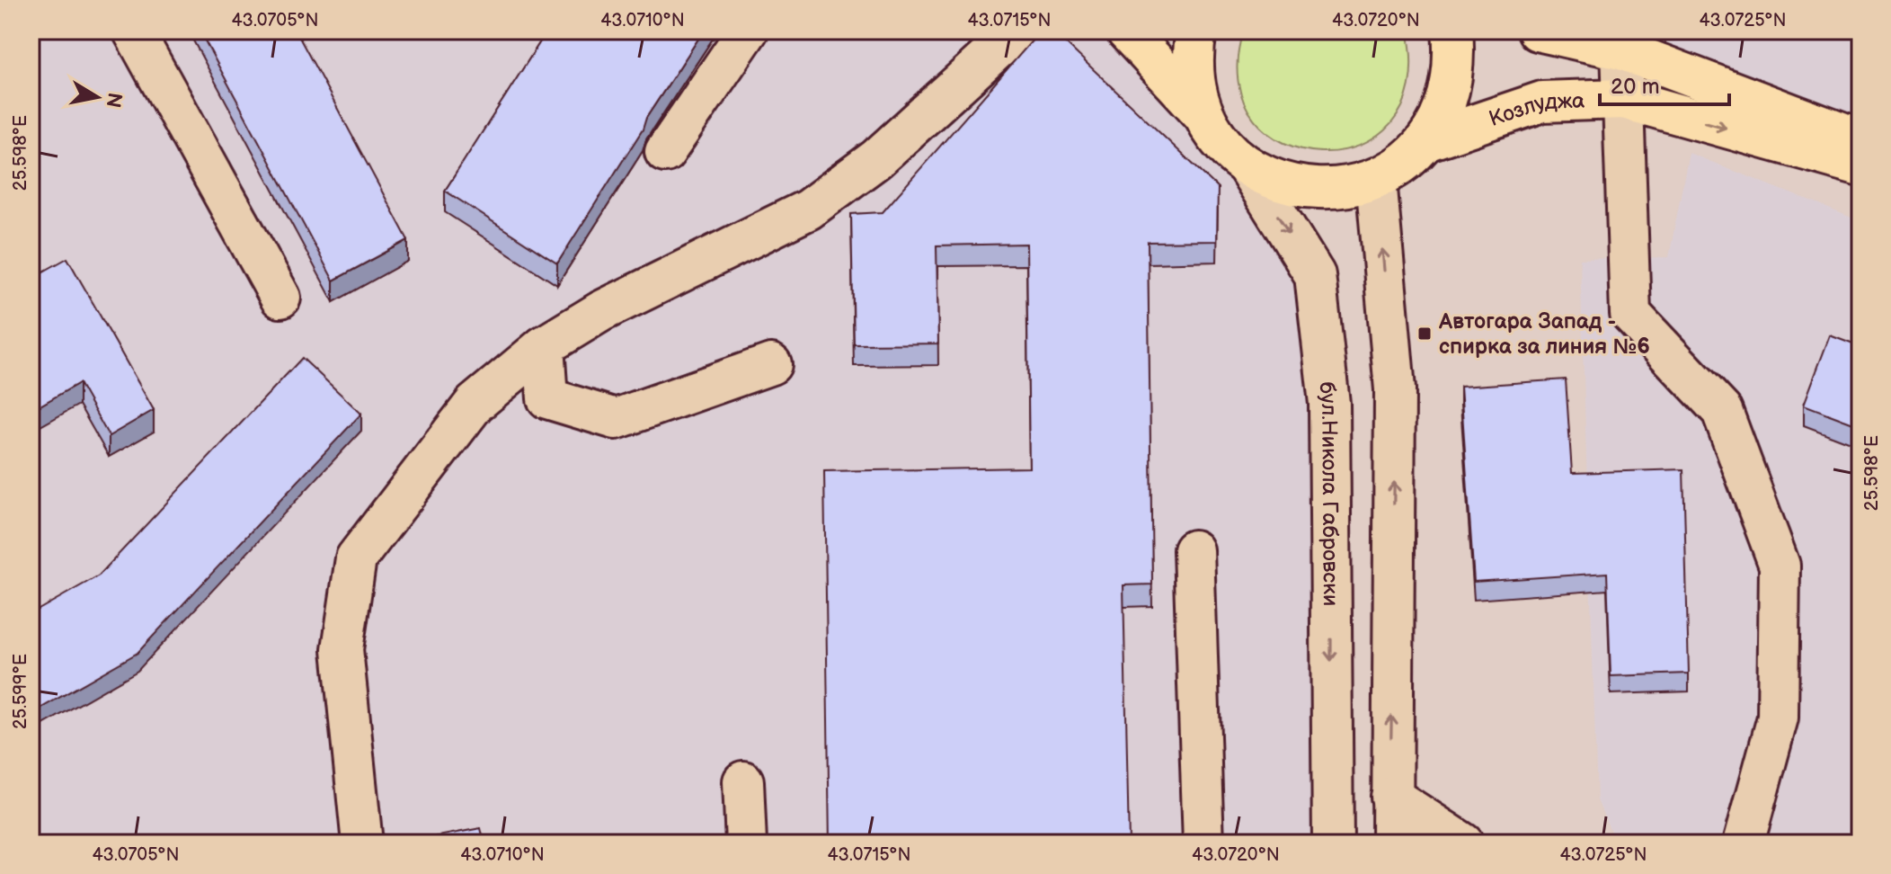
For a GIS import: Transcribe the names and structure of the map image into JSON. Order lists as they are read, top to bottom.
{
  "streets": {
    "main road": ["Козлуджа"],
    "street": ["бул.Никола Габровски"]
  },
  "places": {
    "transit": ["Автогара Запад - спирка за линия №6"]
  },
  "scale_bar": "20 m",
  "north": "right",
  "coordinates": [
    "43.0705°N",
    "43.0710°N",
    "43.0715°N",
    "43.0720°N",
    "43.0725°N",
    "25.598°E",
    "25.599°E"
  ]
}
